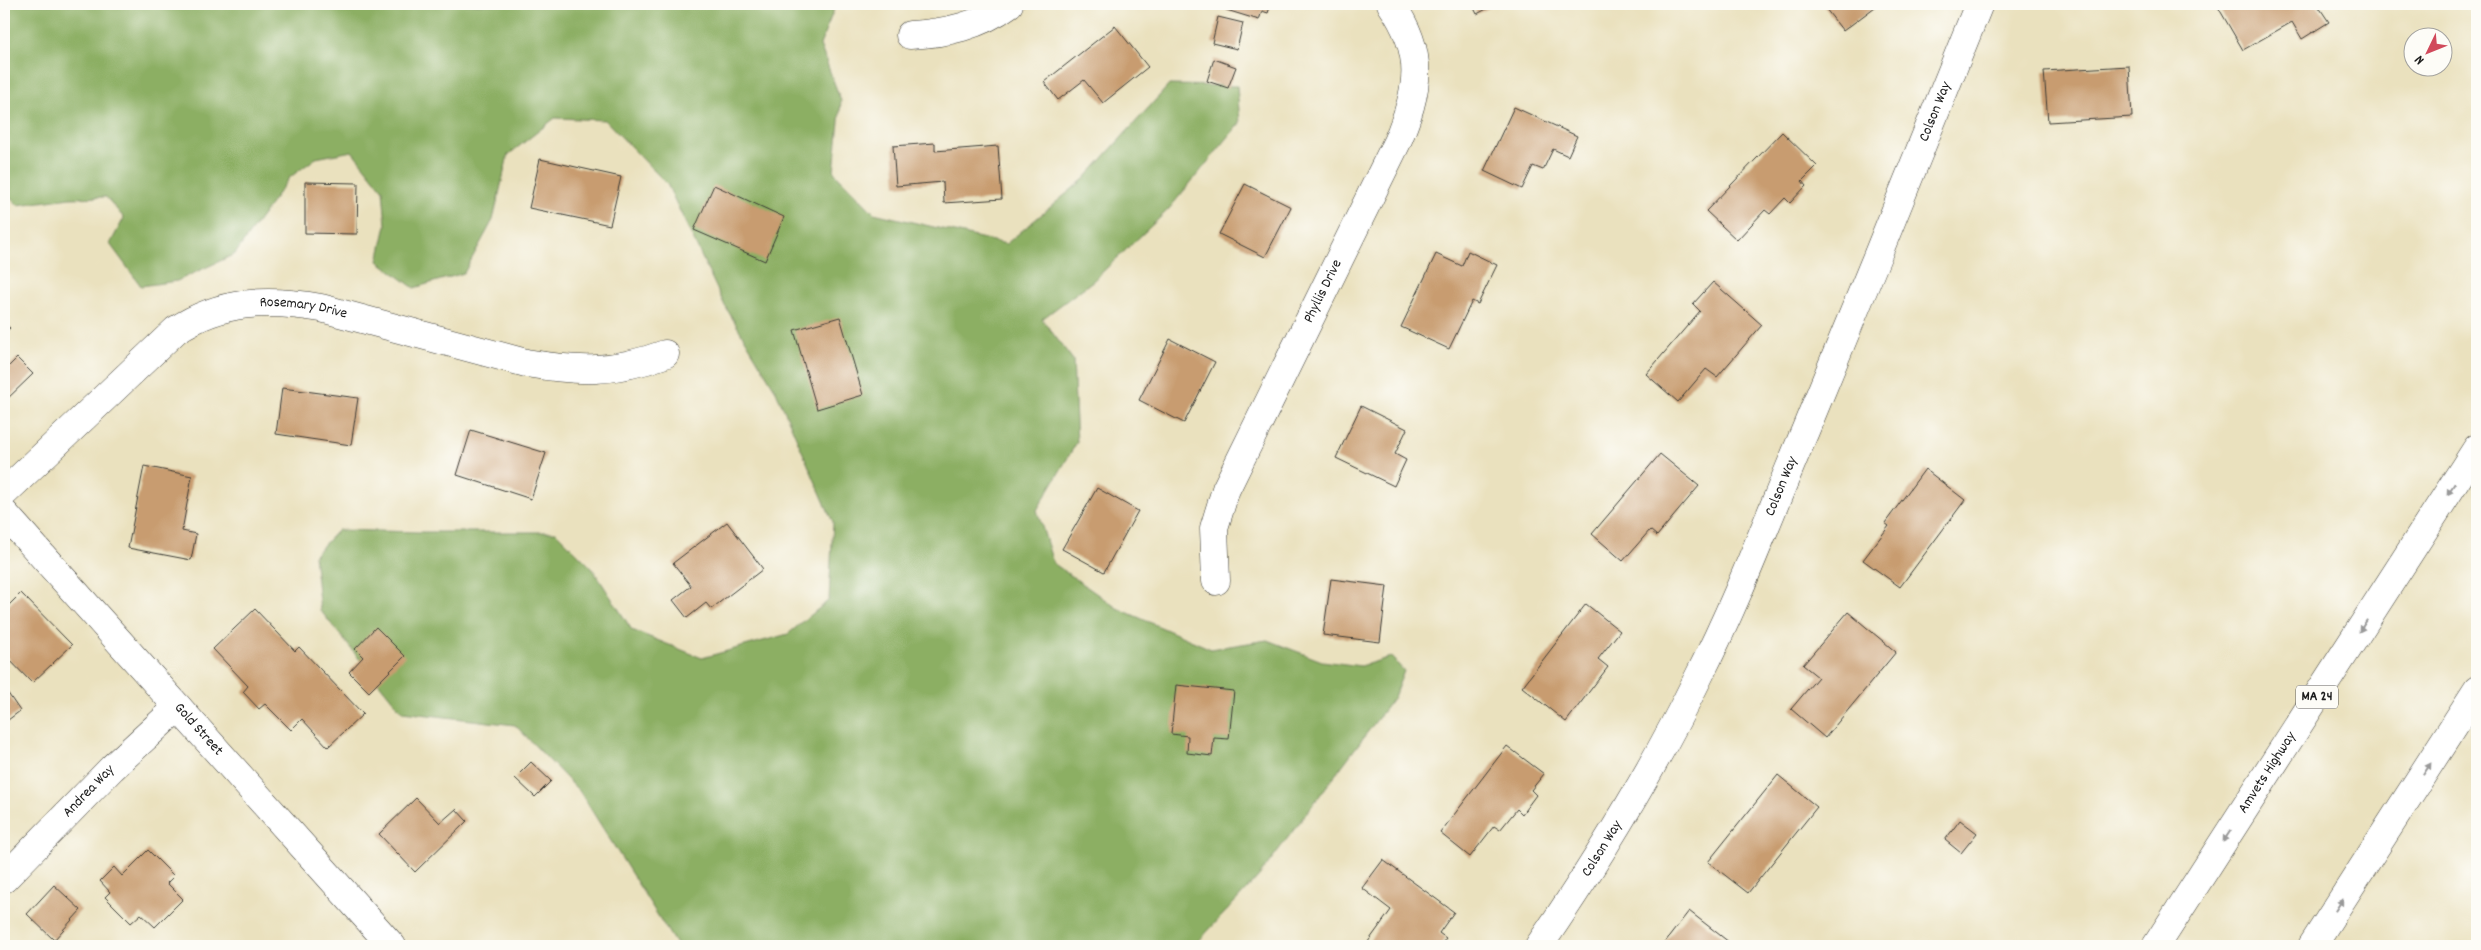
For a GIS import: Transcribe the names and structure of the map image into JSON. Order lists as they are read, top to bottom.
{
  "streets": {
    "main road": [
      "Colson Way",
      "Phyllis Drive",
      "Rosemary Drive",
      "MA 24",
      "Gold Street",
      "Amvets Highway",
      "Andrea Way"
    ]
  },
  "crossings": [
    ["Gold Street", "Andrea Way"]
  ],
  "north": "bottom left"
}
